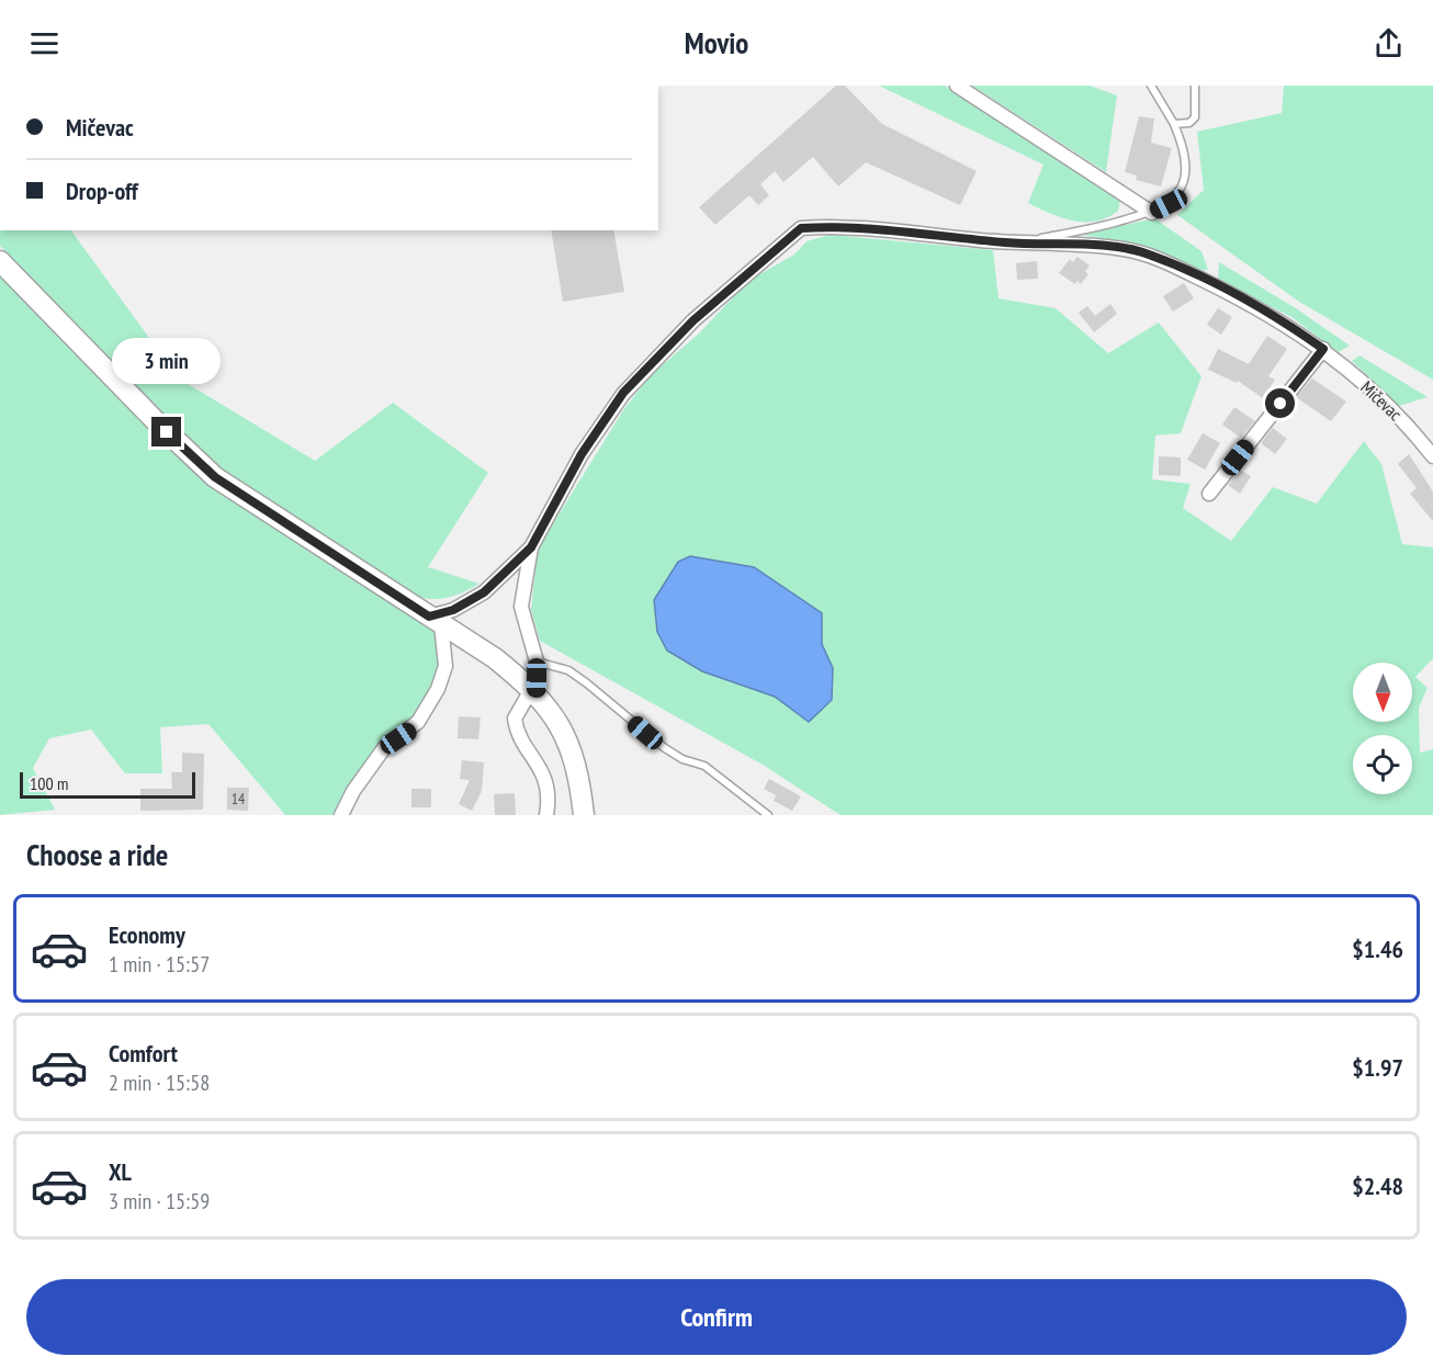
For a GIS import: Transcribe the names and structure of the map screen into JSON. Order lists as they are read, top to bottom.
{
  "streets": {
    "street": ["Mičevac"]
  },
  "house_numbers": ["14"],
  "scale_bar": "100 m",
  "north": "bottom",
  "page": {
    "header": "Movio",
    "banner": ["Mičevac", "Drop-off"],
    "bubble": "3 min",
    "scale": "100 m",
    "heading": "Choose a ride",
    "list": [
      {
        "name": "Economy",
        "note": "1 min · 15:57",
        "value": "$1.46"
      },
      {
        "name": "Comfort",
        "note": "2 min · 15:58",
        "value": "$1.97"
      },
      {
        "name": "XL",
        "note": "3 min · 15:59",
        "value": "$2.48"
      }
    ],
    "buttons": "Confirm"
  }
}
